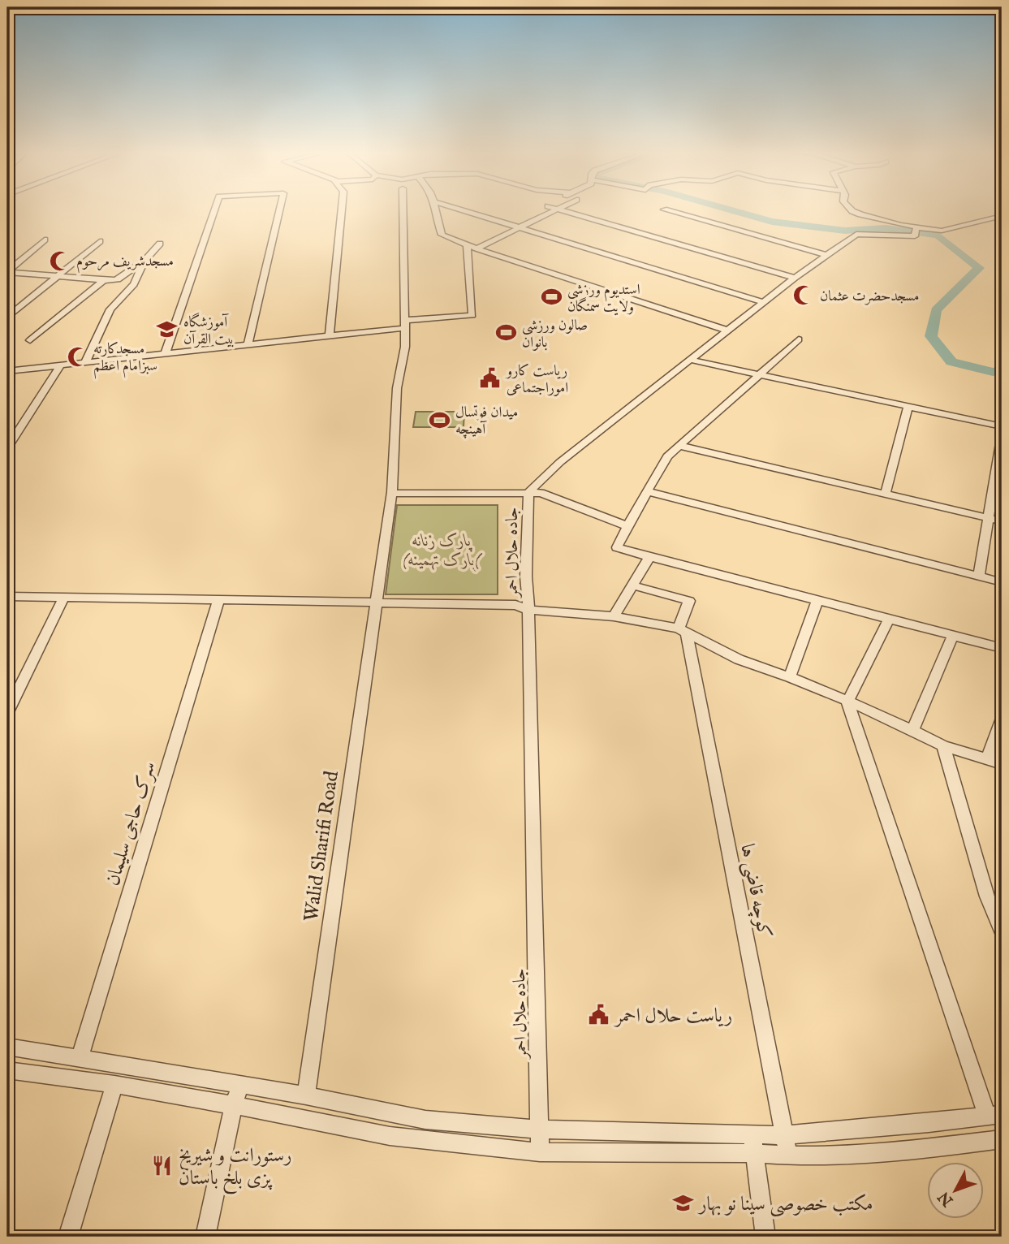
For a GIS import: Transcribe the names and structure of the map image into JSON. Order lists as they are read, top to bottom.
{
  "streets": {
    "street": [
      "جاده حلال احمر",
      "سرک حاجی سلیمان",
      "Walid Sharifi Road",
      "کوچه قاضی ها"
    ]
  },
  "parks": ["پارک زنانه (پارک تهمینه("],
  "places": {
    "mosque": ["مسجدشریف مرحوم", "مسجدحضرت عثمان", "مسجدکارته سبزامام اعظم"],
    "sports": ["استدیوم ورزشی ولایت سمنگان", "صالون ورزشی بانوان", "میدان فوتسال آهینچه"],
    "school or university": ["آموزشگاه بیت القرآن", "مکتب خصوصی سینا نو بهار"],
    "public building": ["ریاست کارو اموراجتماعی", "ریاست حلال احمر"],
    "restaurant": ["رستورانت و شیریخ پزی بلخ باستان"]
  },
  "north": "bottom left"
}
